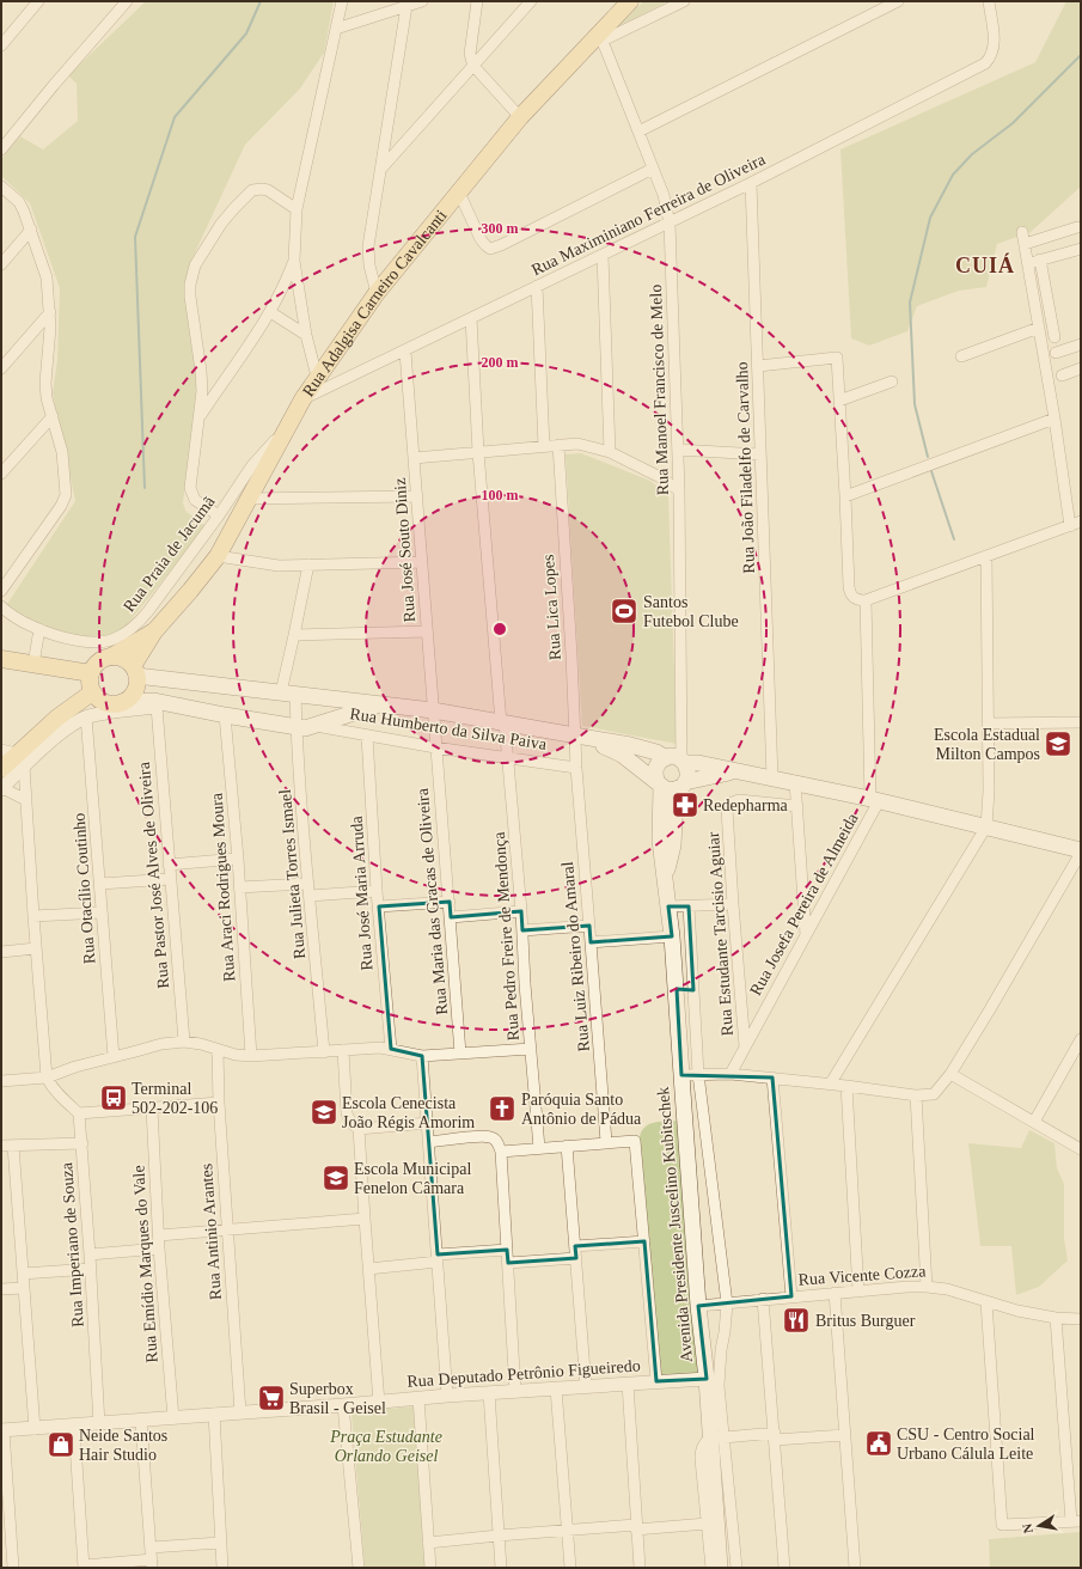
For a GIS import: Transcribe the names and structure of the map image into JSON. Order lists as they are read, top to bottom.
{
  "streets": {
    "main road": ["Rua Adalgisa Carneiro Cavalcanti", "Avenida Presidente Juscelino Kubitschek"],
    "street": [
      "Rua Maximiniano Ferreira de Oliveira",
      "Rua Manoel Francisco de Melo",
      "Rua João Filadelfo de Carvalho",
      "Rua José Souto Diniz",
      "Rua Praia de Jacumã",
      "Rua Lica Lopes",
      "Rua Humberto da Silva Paiva",
      "Rua Julieta Torres Ismael",
      "Rua Pastor José Alves de Oliveira",
      "Rua Araci Rodrigues Moura",
      "Rua Otacílio Coutinho",
      "Rua José Maria Arruda",
      "Rua Maria das Gracas de Oliveira",
      "Rua Josefa Pereira de Almeida",
      "Rua Estudante Tarcisio Aguiar",
      "Rua Pedro Freire de Mendonça",
      "Rua Luiz Ribeiro do Amaral",
      "Rua Antinio Arantes",
      "Rua Imperiano de Souza",
      "Rua Emídio Marques do Vale",
      "Rua Vicente Cozza",
      "Rua Deputado Petrônio Figueiredo"
    ]
  },
  "crossings": [
    ["Rua Maximiniano Ferreira de Oliveira", "Rua Adalgisa Carneiro Cavalcanti"],
    ["Rua Maximiniano Ferreira de Oliveira", "Rua Manoel Francisco de Melo"],
    ["Rua Maximiniano Ferreira de Oliveira", "Rua João Filadelfo de Carvalho"],
    ["Rua Maximiniano Ferreira de Oliveira", "Rua José Souto Diniz"],
    ["Rua Maximiniano Ferreira de Oliveira", "Rua Pedro Freire de Mendonça"],
    ["Rua Adalgisa Carneiro Cavalcanti", "Rua Manoel Francisco de Melo"],
    ["Rua Adalgisa Carneiro Cavalcanti", "Rua Praia de Jacumã"],
    ["Rua Manoel Francisco de Melo", "Avenida Presidente Juscelino Kubitschek"],
    ["Rua José Souto Diniz", "Rua Humberto da Silva Paiva"],
    ["Rua José Souto Diniz", "Rua Maria das Gracas de Oliveira"],
    ["Rua Lica Lopes", "Rua Humberto da Silva Paiva"],
    ["Rua Lica Lopes", "Rua Luiz Ribeiro do Amaral"],
    ["Rua Humberto da Silva Paiva", "Rua José Maria Arruda"],
    ["Rua Humberto da Silva Paiva", "Rua Maria das Gracas de Oliveira"],
    ["Rua Humberto da Silva Paiva", "Rua Pedro Freire de Mendonça"],
    ["Rua Humberto da Silva Paiva", "Rua Luiz Ribeiro do Amaral"],
    ["Rua Josefa Pereira de Almeida", "Rua Estudante Tarcisio Aguiar"],
    ["Avenida Presidente Juscelino Kubitschek", "Rua Vicente Cozza"],
    ["Avenida Presidente Juscelino Kubitschek", "Rua Deputado Petrônio Figueiredo"],
    ["Rua Antinio Arantes", "Rua Deputado Petrônio Figueiredo"],
    ["Rua Imperiano de Souza", "Rua Deputado Petrônio Figueiredo"],
    ["Rua Emídio Marques do Vale", "Rua Deputado Petrônio Figueiredo"]
  ],
  "districts": ["CUIÁ"],
  "parks": ["Praça Estudante Orlando Geisel"],
  "places": {
    "sports": ["Santos Futebol Clube"],
    "school or university": ["Escola Estadual Milton Campos", "Escola Cenecista João Régis Amorim", "Escola Municipal Fenelon Câmara"],
    "pharmacy": ["Redepharma"],
    "bus stop": ["Terminal 502-202-106"],
    "church": ["Paróquia Santo Antônio de Pádua"],
    "restaurant": ["Britus Burguer"],
    "supermarket": ["Superbox Brasil - Geisel"],
    "public building": ["CSU - Centro Social Urbano Cálula Leite"],
    "shop": ["Neide Santos Hair Studio"]
  },
  "north": "left",
  "rings": ["300 m", "200 m", "100 m"]
}
